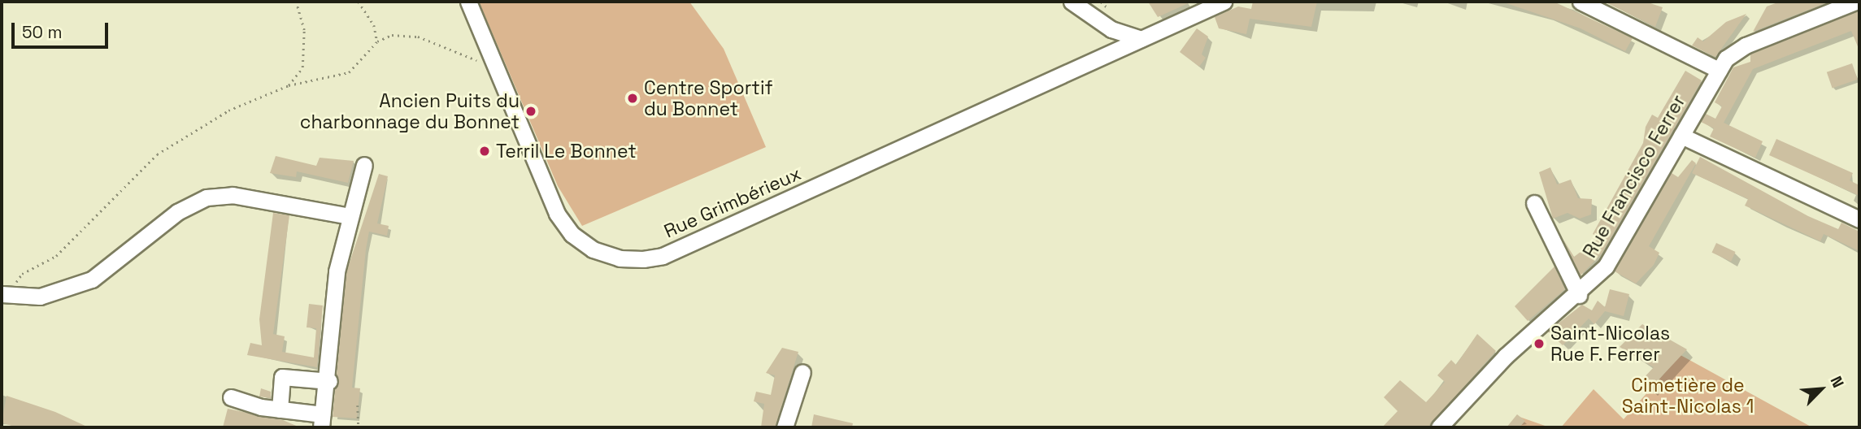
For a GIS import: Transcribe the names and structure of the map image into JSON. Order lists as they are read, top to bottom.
{
  "streets": {
    "street": ["Rue Francisco Ferrer", "Rue Grimbérieux"]
  },
  "parks": ["Cimetière de Saint-Nicolas 1"],
  "places": [
    "Centre Sportif du Bonnet",
    "Ancien Puits du charbonnage du Bonnet",
    "Terril Le Bonnet",
    "Saint-Nicolas Rue F. Ferrer"
  ],
  "scale_bar": "50 m",
  "north": "top right"
}
